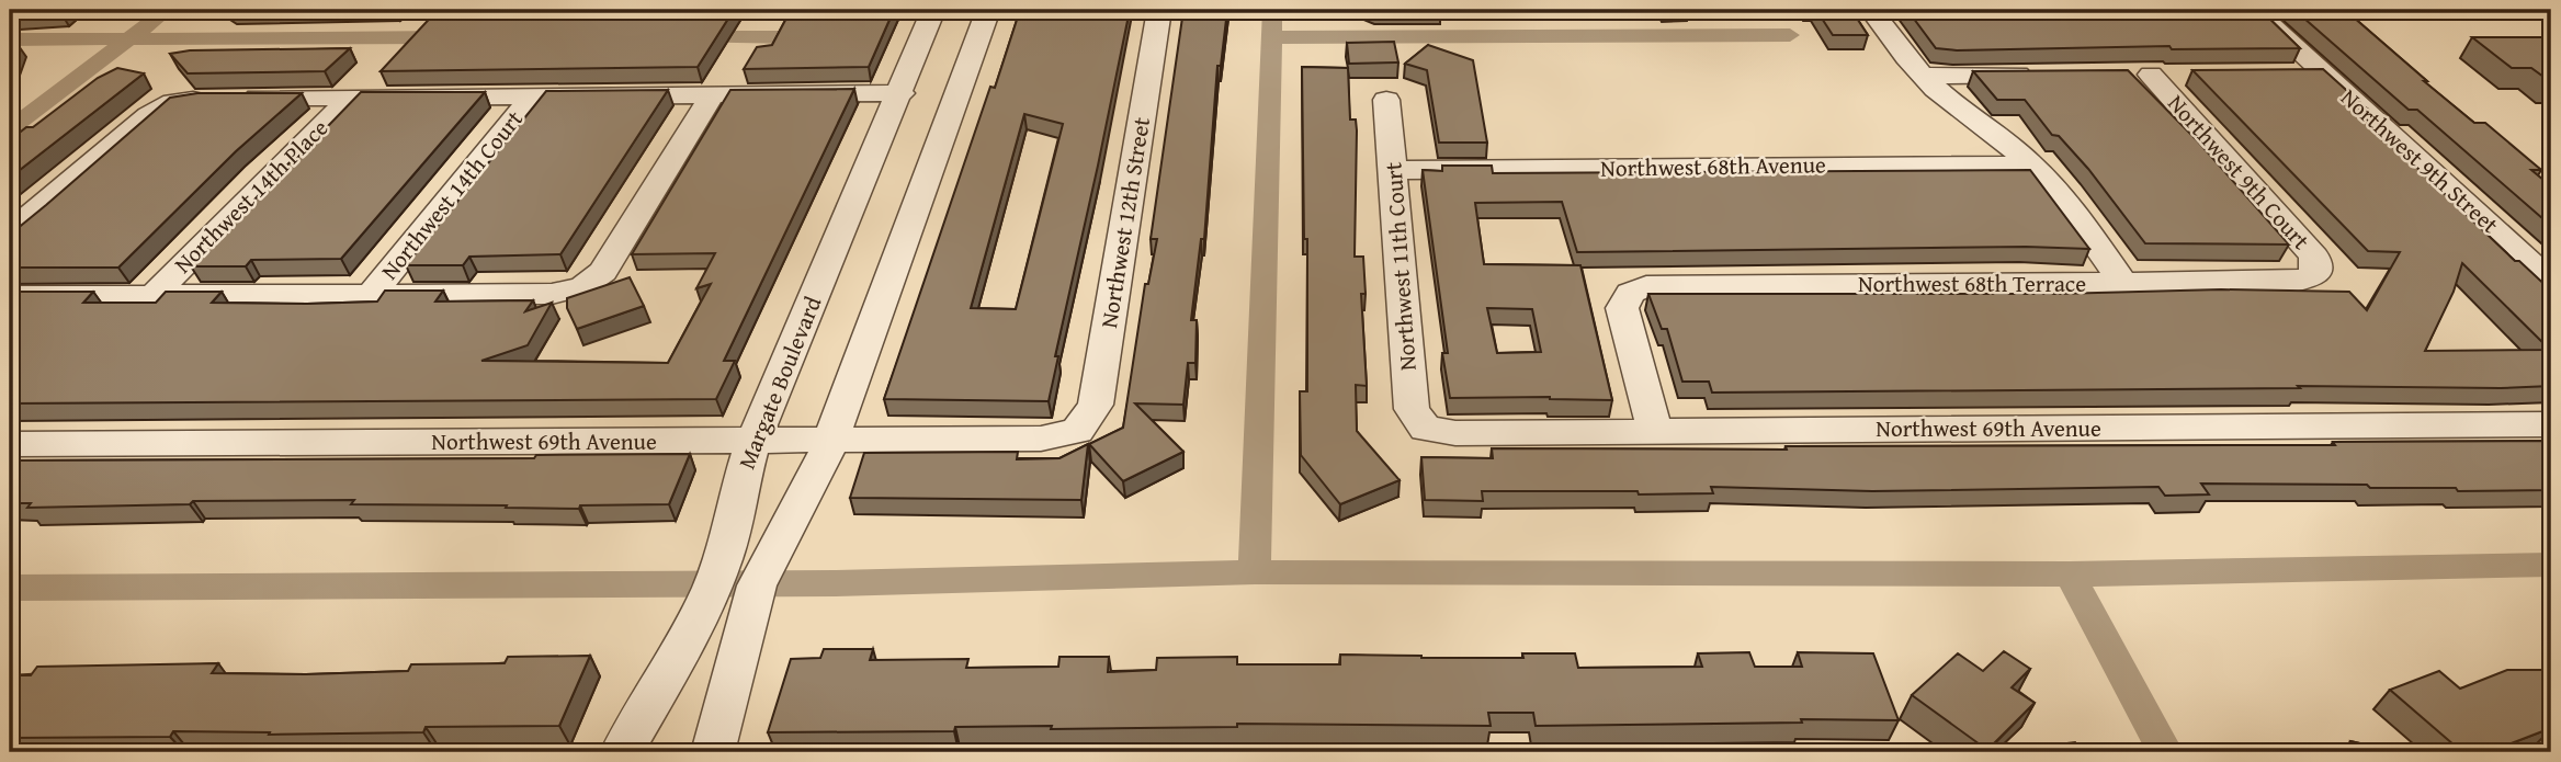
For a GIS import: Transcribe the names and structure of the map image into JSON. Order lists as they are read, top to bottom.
{
  "streets": {
    "street": [
      "Northwest 9th Street",
      "Northwest 68th Avenue",
      "Northwest 9th Court",
      "Northwest 14th Court",
      "Northwest 14th Place",
      "Northwest 12th Street",
      "Northwest 11th Court",
      "Northwest 68th Terrace",
      "Margate Boulevard",
      "Northwest 69th Avenue"
    ]
  },
  "crossings": [
    ["Northwest 68th Avenue", "Northwest 11th Court"],
    ["Northwest 9th Court", "Northwest 68th Terrace"],
    ["Northwest 12th Street", "Northwest 69th Avenue"],
    ["Northwest 11th Court", "Northwest 69th Avenue"],
    ["Northwest 68th Terrace", "Northwest 69th Avenue"],
    ["Margate Boulevard", "Northwest 69th Avenue"]
  ]
}
